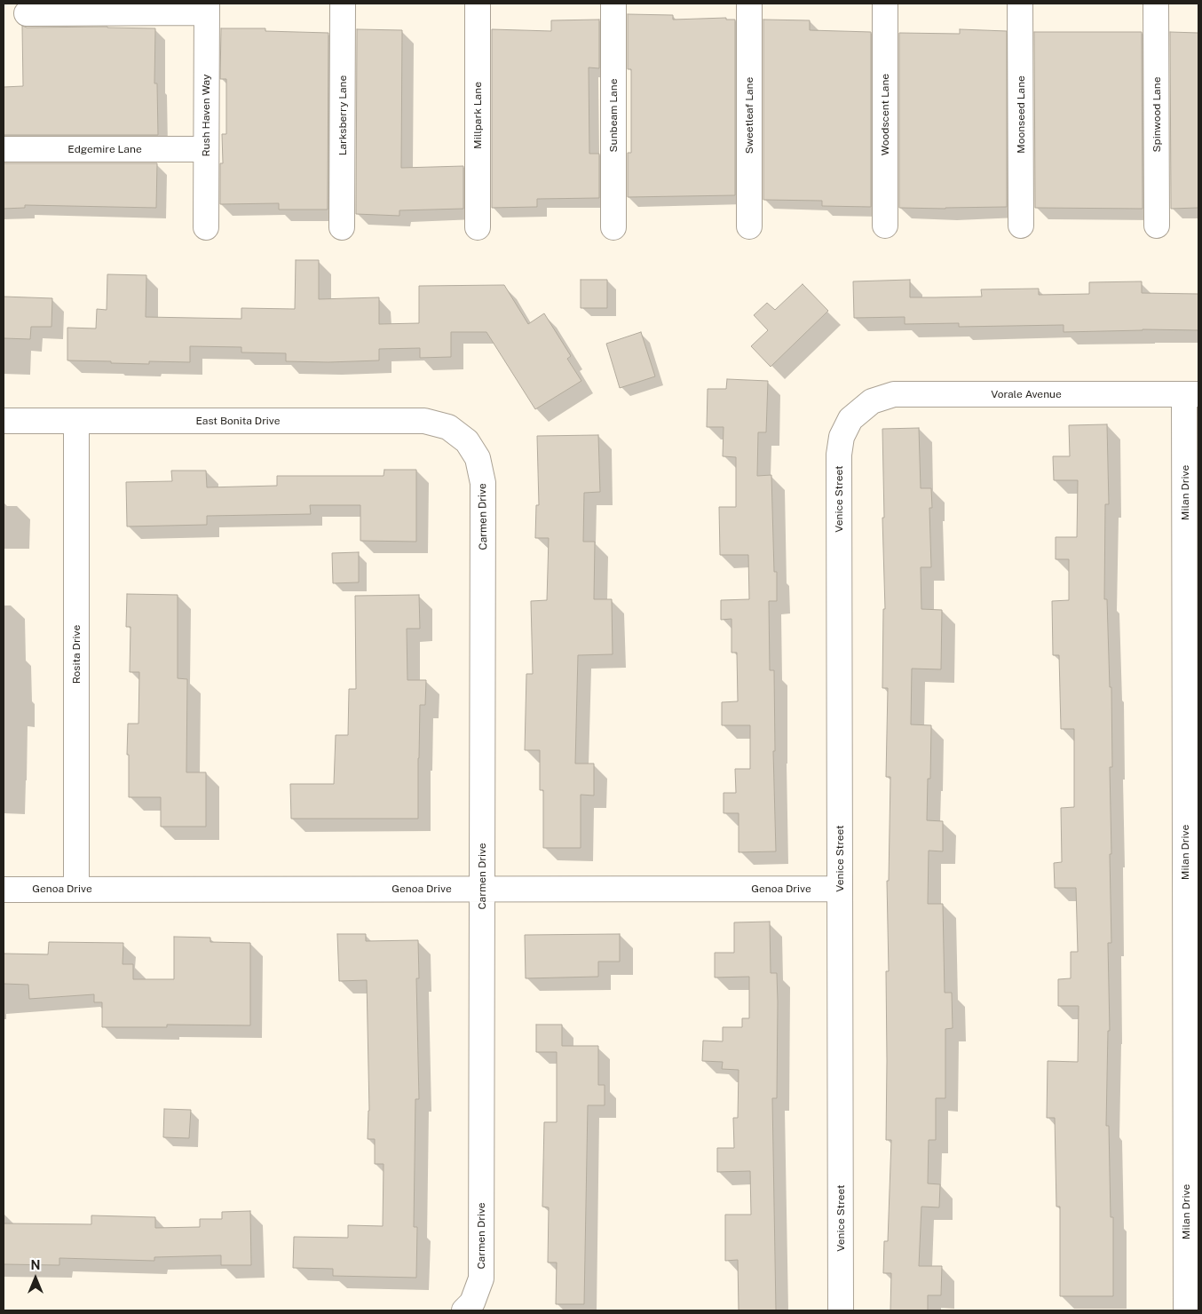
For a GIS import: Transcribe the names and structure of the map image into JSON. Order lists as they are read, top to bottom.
{
  "streets": {
    "street": [
      "Woodscent Lane",
      "Moonseed Lane",
      "Spinwood Lane",
      "Rush Haven Way",
      "Larksberry Lane",
      "Millpark Lane",
      "Sunbeam Lane",
      "Sweetleaf Lane",
      "Edgemire Lane",
      "Vorale Avenue",
      "East Bonita Drive",
      "Milan Drive",
      "Venice Street",
      "Carmen Drive",
      "Rosita Drive",
      "Genoa Drive"
    ]
  },
  "crossings": [
    ["Rush Haven Way", "Edgemire Lane"],
    ["Vorale Avenue", "Milan Drive"],
    ["Vorale Avenue", "Venice Street"],
    ["East Bonita Drive", "Carmen Drive"],
    ["East Bonita Drive", "Rosita Drive"],
    ["Venice Street", "Genoa Drive"],
    ["Carmen Drive", "Genoa Drive"],
    ["Rosita Drive", "Genoa Drive"]
  ],
  "north": "top"
}
